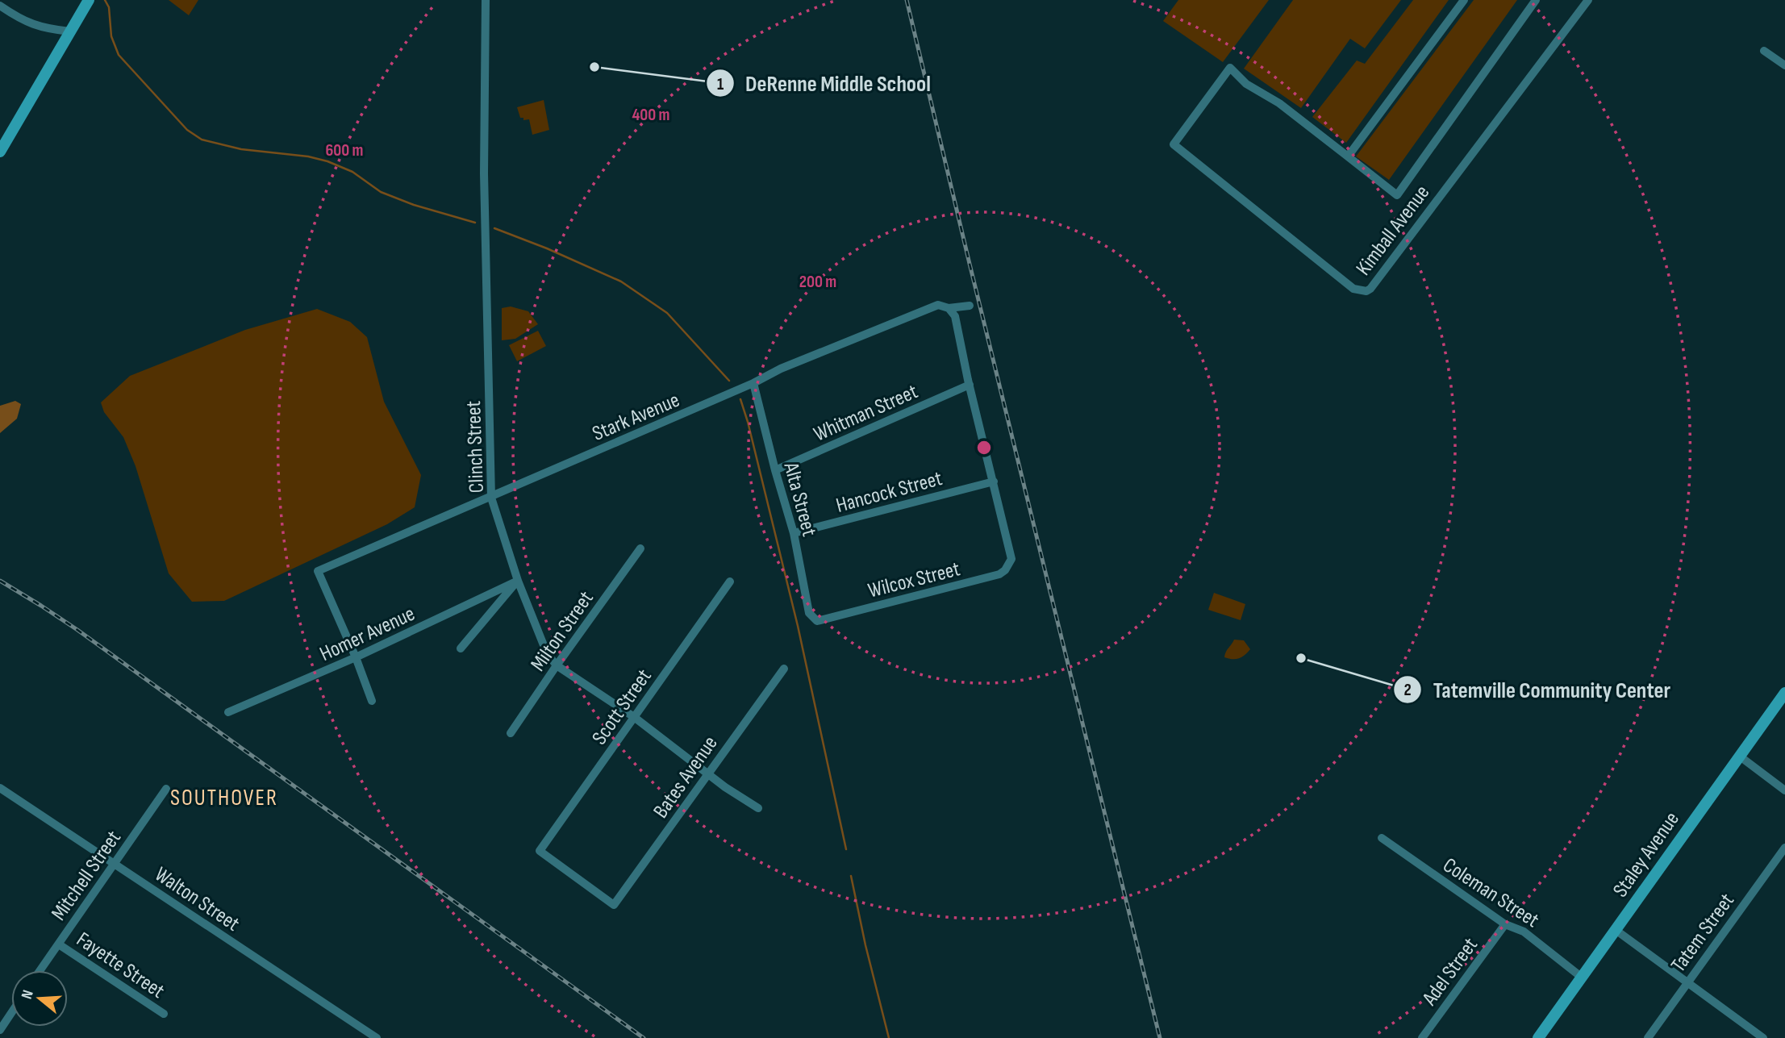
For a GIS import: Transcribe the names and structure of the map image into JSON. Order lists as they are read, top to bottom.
{
  "streets": {
    "street": [
      "Kimball Avenue",
      "Whitman Street",
      "Stark Avenue",
      "Clinch Street",
      "Hancock Street",
      "Alta Street",
      "Wilcox Street",
      "Milton Street",
      "Homer Avenue",
      "Scott Street",
      "Bates Avenue",
      "Staley Avenue",
      "Mitchell Street",
      "Coleman Street",
      "Walton Street",
      "Tatem Street",
      "Fayette Street",
      "Adel Street"
    ]
  },
  "crossings": [
    ["Whitman Street", "Alta Street"],
    ["Stark Avenue", "Clinch Street"],
    ["Stark Avenue", "Alta Street"],
    ["Stark Avenue", "Homer Avenue"],
    ["Clinch Street", "Milton Street"],
    ["Clinch Street", "Homer Avenue"],
    ["Clinch Street", "Scott Street"],
    ["Clinch Street", "Bates Avenue"],
    ["Hancock Street", "Alta Street"],
    ["Hancock Street", "Wilcox Street"],
    ["Alta Street", "Wilcox Street"],
    ["Scott Street", "Bates Avenue"],
    ["Staley Avenue", "Coleman Street"],
    ["Mitchell Street", "Walton Street"],
    ["Mitchell Street", "Fayette Street"],
    ["Coleman Street", "Adel Street"]
  ],
  "districts": ["SOUTHOVER"],
  "places": ["DeRenne Middle School", "Tatemville Community Center"],
  "north": "left",
  "rings": ["400 m", "600 m", "200 m"]
}
